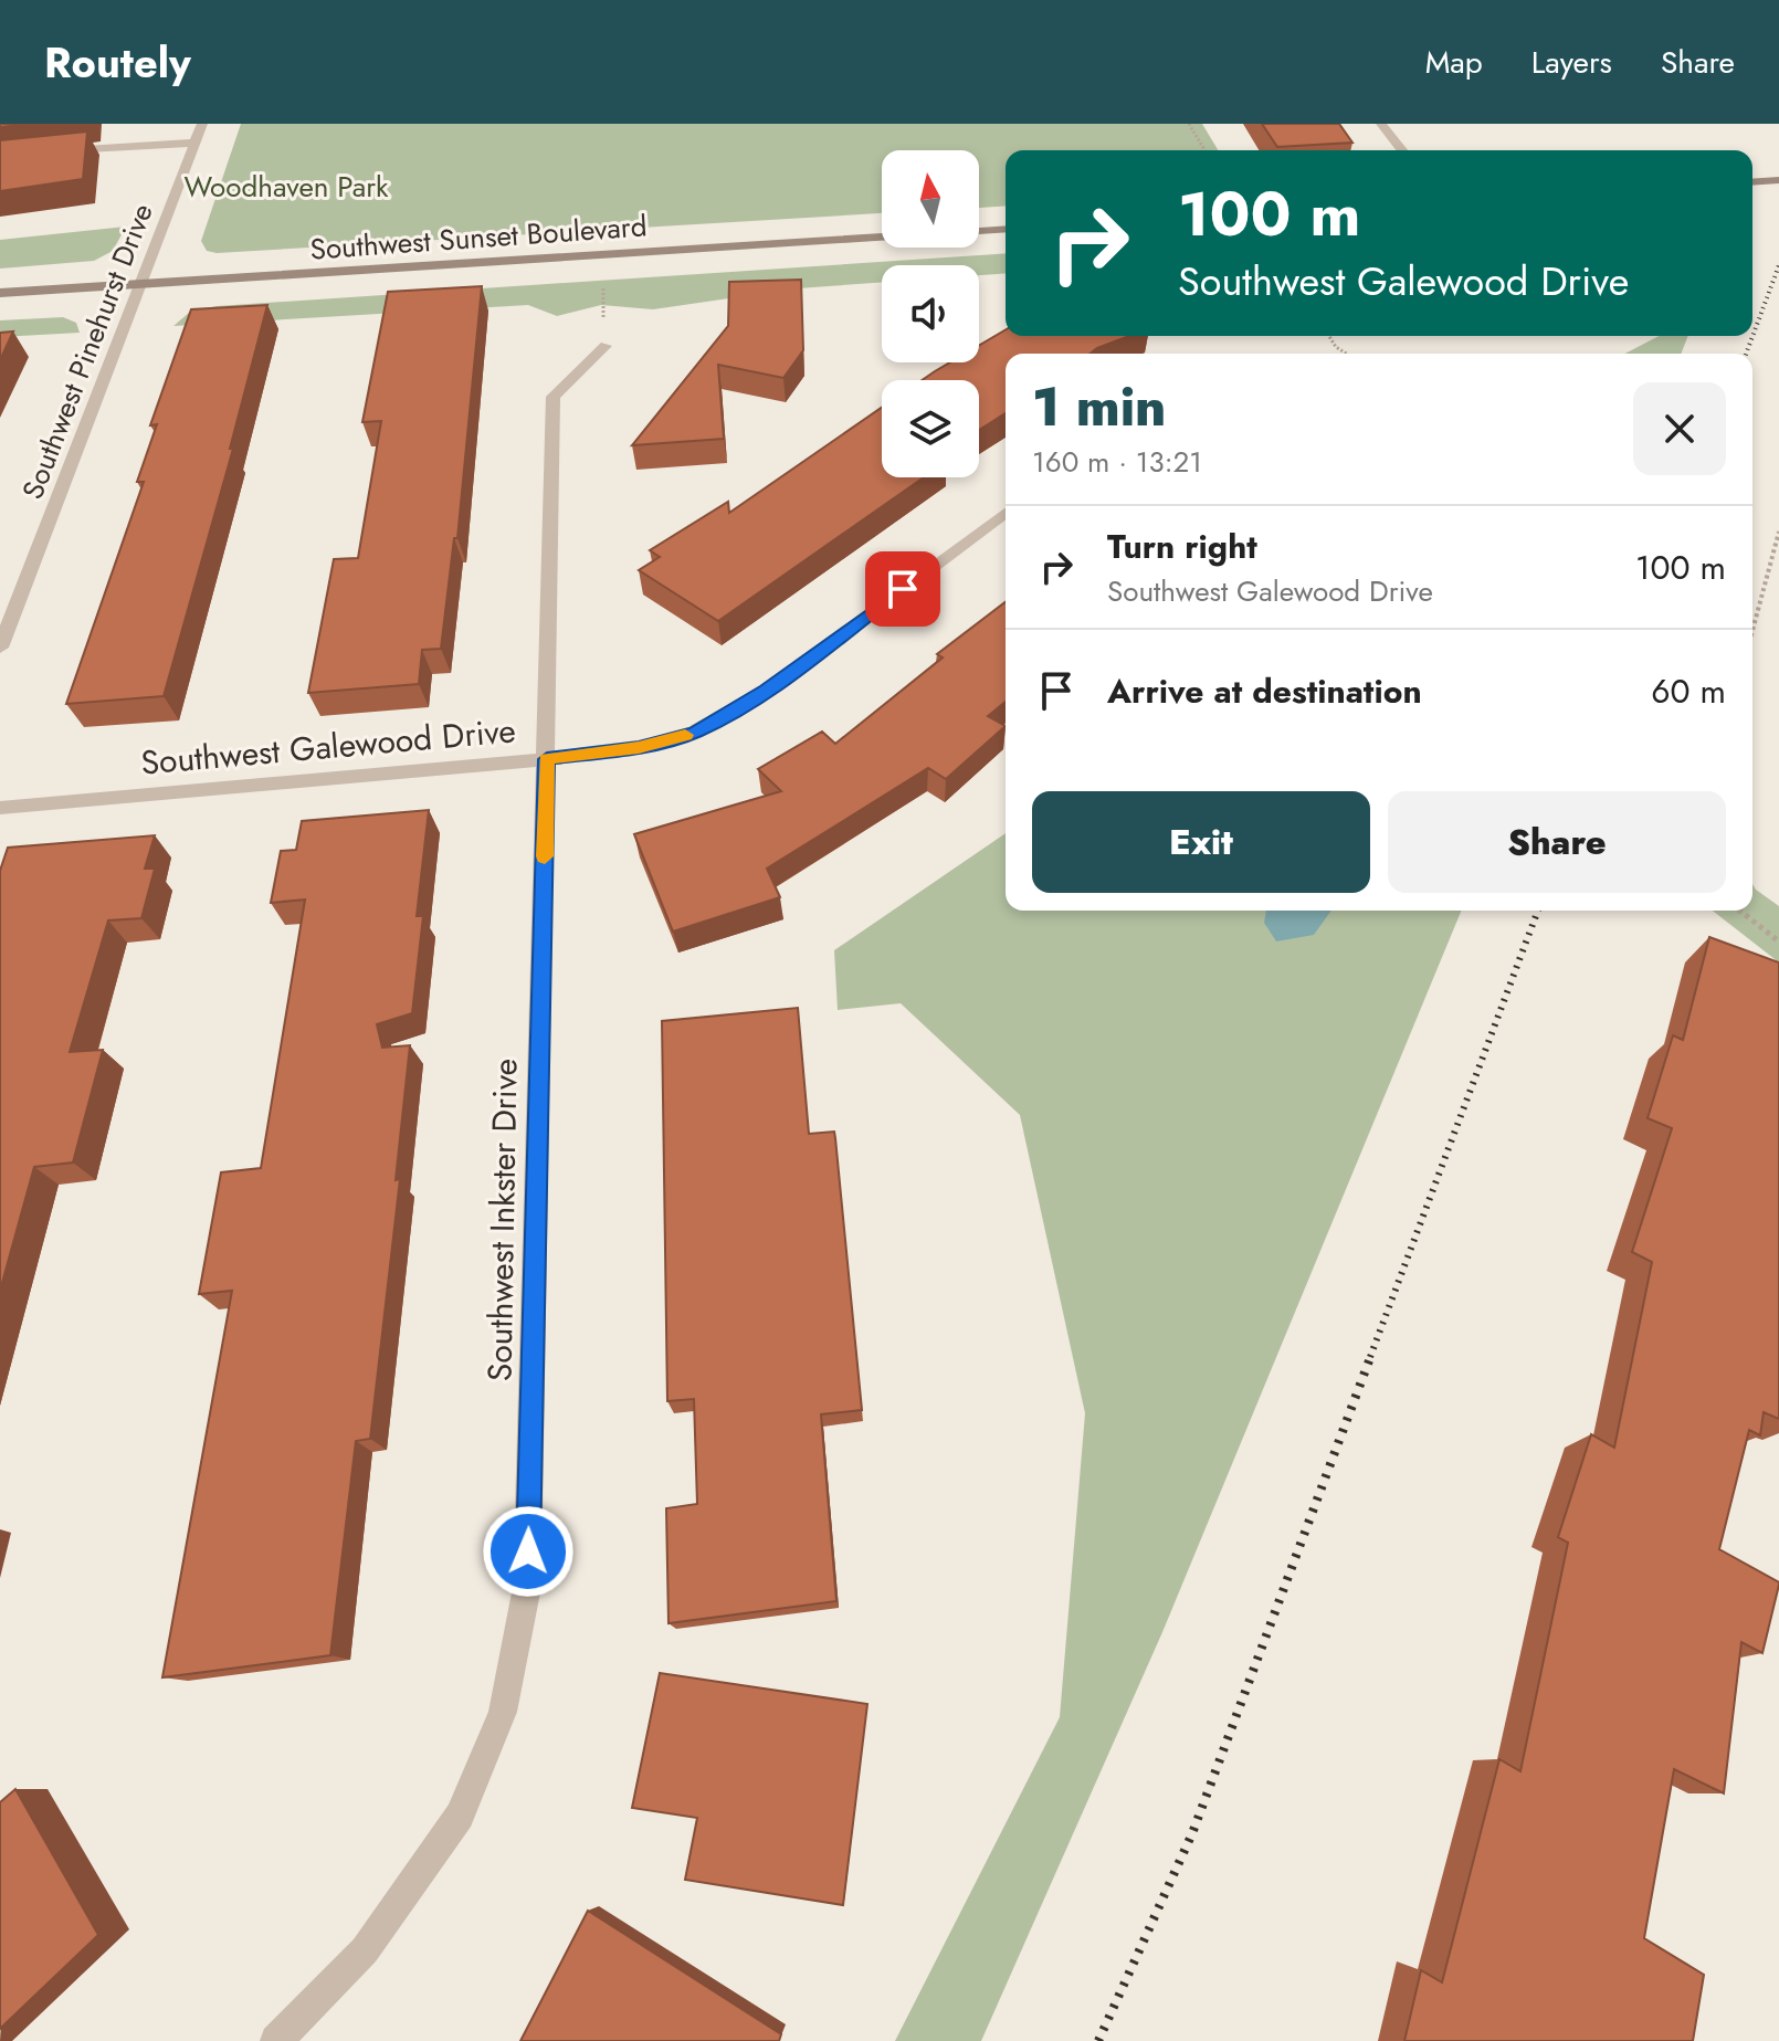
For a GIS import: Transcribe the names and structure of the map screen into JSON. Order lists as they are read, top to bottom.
{
  "streets": {
    "main road": ["Southwest Sunset Boulevard"],
    "street": ["Southwest Pinehurst Drive", "Southwest Galewood Drive", "Southwest Inkster Drive"]
  },
  "crossings": [
    ["Southwest Sunset Boulevard", "Southwest Pinehurst Drive"],
    ["Southwest Galewood Drive", "Southwest Inkster Drive"]
  ],
  "parks": ["Woodhaven Park"],
  "north": "top",
  "page": {
    "header": "Routely",
    "nav": ["Map", "Layers", "Share"],
    "turn": ["100 m", "Southwest Galewood Drive"],
    "heading": ["1 min", "160 m · 13:21"],
    "list": [
      {
        "name": "Turn right",
        "note": "Southwest Galewood Drive",
        "value": "100 m"
      },
      {
        "name": "Arrive at destination",
        "value": "60 m"
      }
    ],
    "buttons": ["Exit", "Share"]
  }
}
